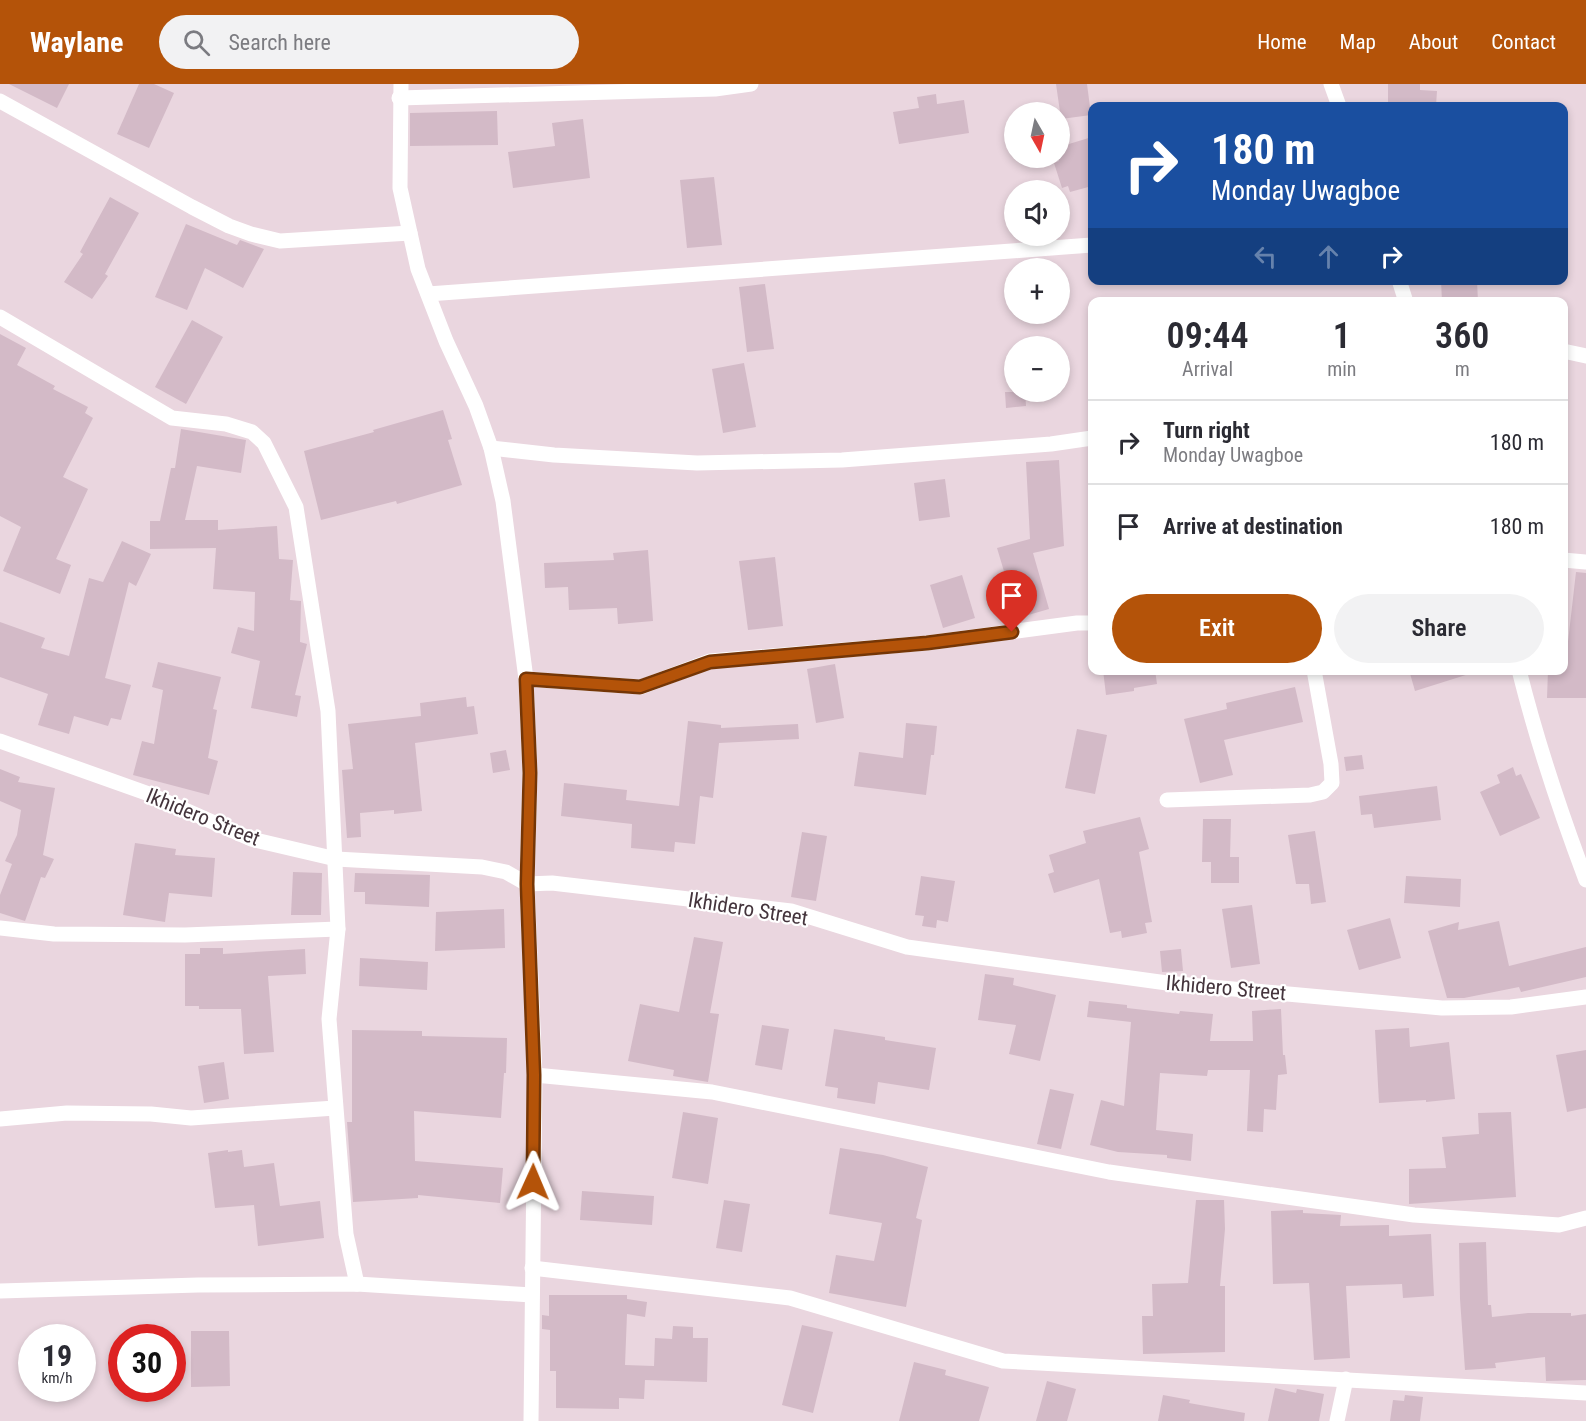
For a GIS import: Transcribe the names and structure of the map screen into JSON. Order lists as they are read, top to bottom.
{
  "streets": {
    "street": ["Ikhidero Street"]
  },
  "north": "bottom",
  "page": {
    "header": "Waylane",
    "search": "Search here",
    "nav": [
      "Home",
      "Map",
      "About",
      "Contact"
    ],
    "map_buttons": ["+", "−"],
    "turn": ["180 m", "Monday Uwagboe"],
    "eta": [
      "09:44",
      "Arrival",
      "1",
      "min",
      "360",
      "m"
    ],
    "list": [
      {
        "name": "Turn right",
        "note": "Monday Uwagboe",
        "value": "180 m"
      },
      {
        "name": "Arrive at destination",
        "value": "180 m"
      }
    ],
    "buttons": ["Exit", "Share"],
    "speed": "19 km/h",
    "limit": "30"
  }
}
